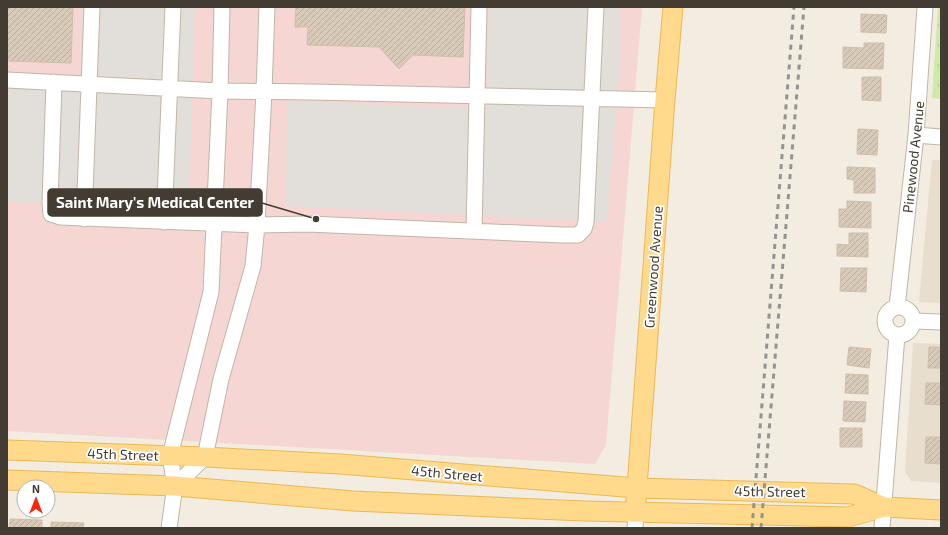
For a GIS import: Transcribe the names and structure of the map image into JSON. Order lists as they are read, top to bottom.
{
  "streets": {
    "main road": ["Greenwood Avenue", "45th Street"],
    "street": ["Pinewood Avenue"]
  },
  "crossings": [
    ["Greenwood Avenue", "45th Street"]
  ],
  "places": ["Saint Mary's Medical Center"],
  "north": "top"
}
